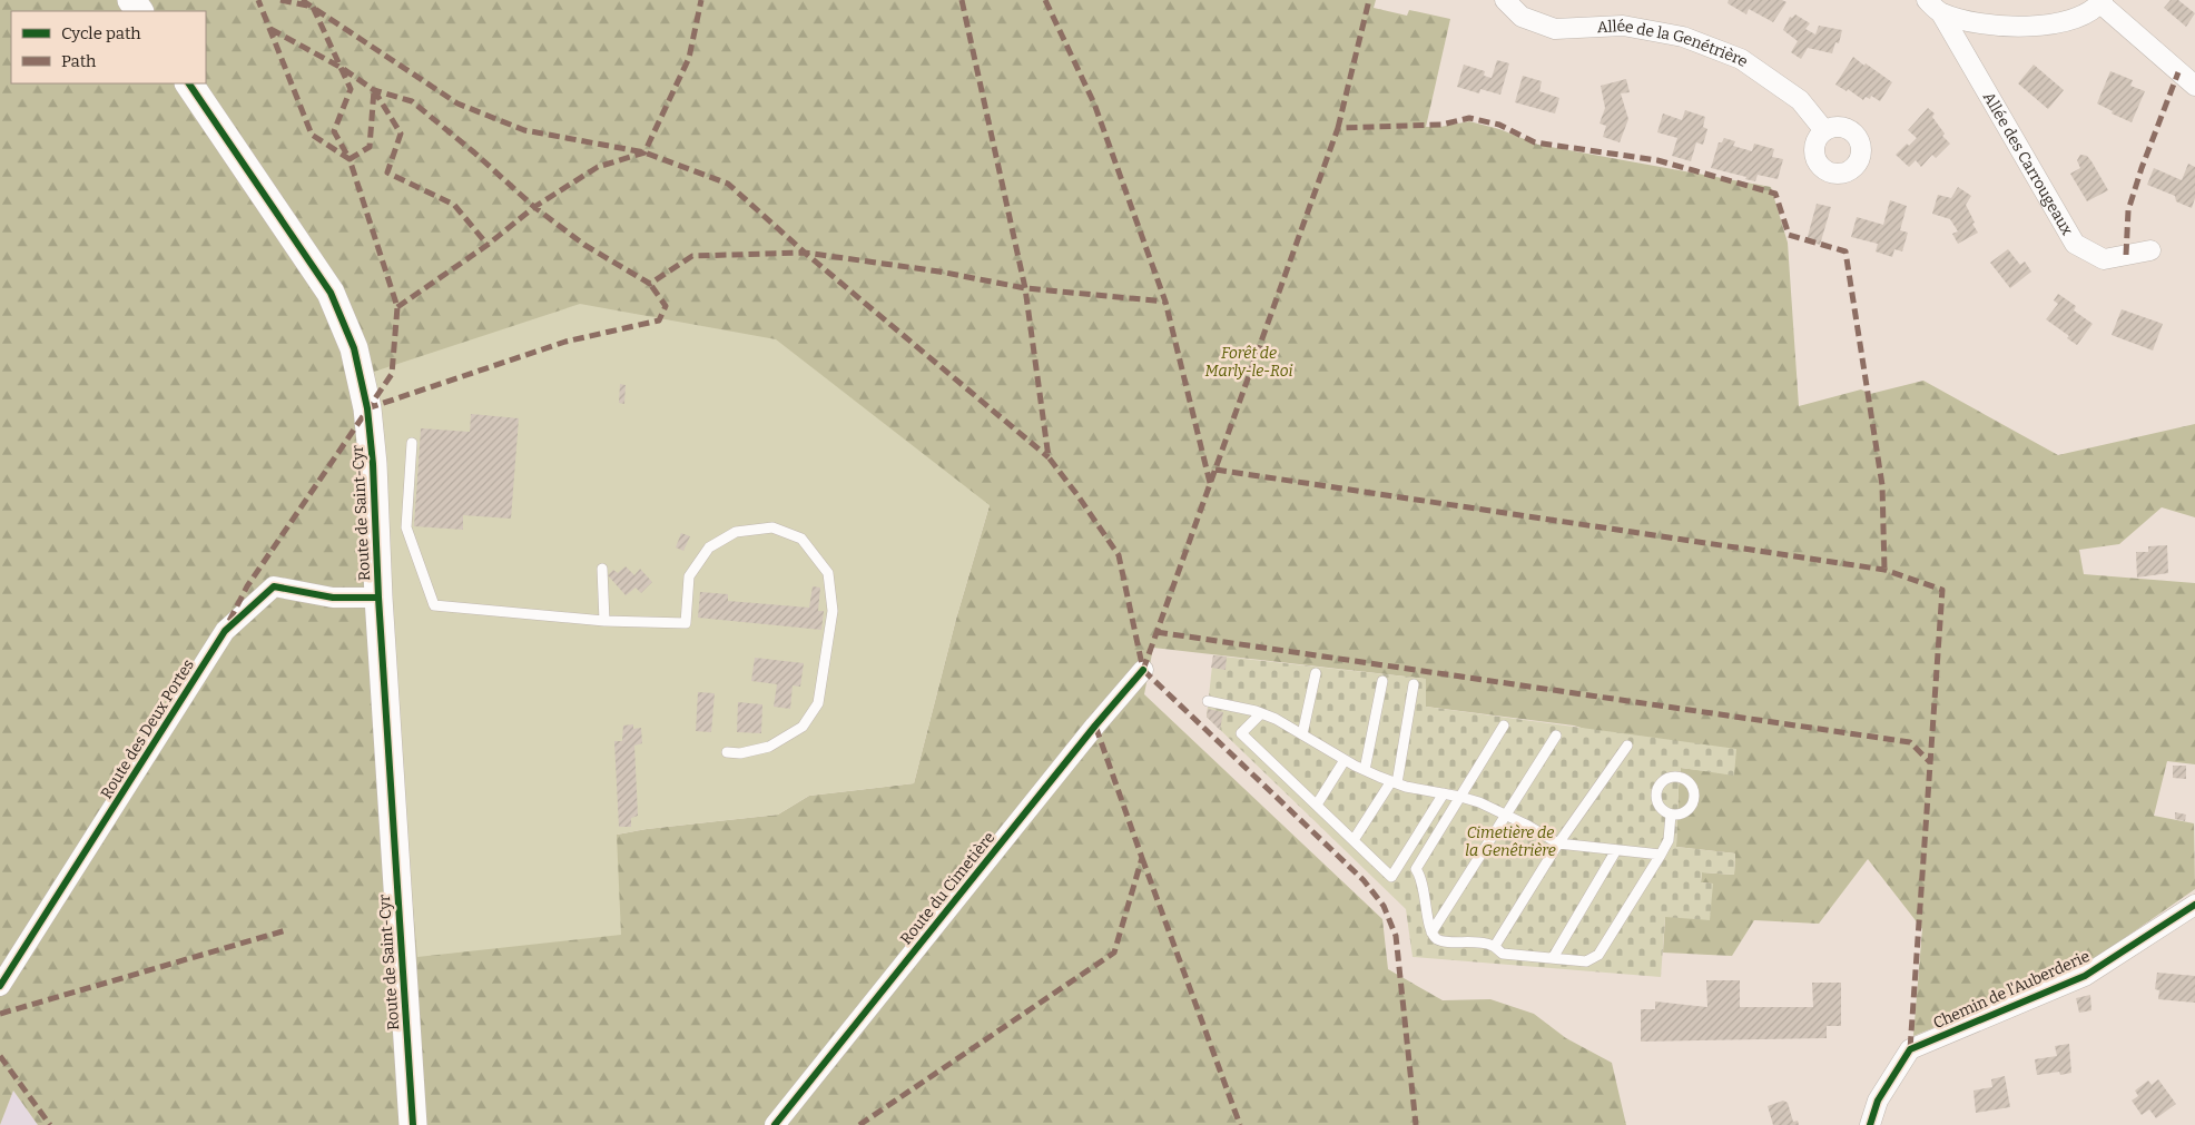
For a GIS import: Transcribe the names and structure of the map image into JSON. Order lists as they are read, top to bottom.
{
  "streets": {
    "main road": ["Route de Saint-Cyr"],
    "street": [
      "Allée de la Genétrière",
      "Allée des Carrougeaux",
      "Route des Deux Portes",
      "Route du Cimetière",
      "Chemin de l'Auberderie"
    ]
  },
  "crossings": [
    ["Route de Saint-Cyr", "Route des Deux Portes"]
  ],
  "parks": ["Forêt de Marly-le-Roi", "Cimetière de la Genêtrière"],
  "legend": ["Cycle path", "Path"]
}
